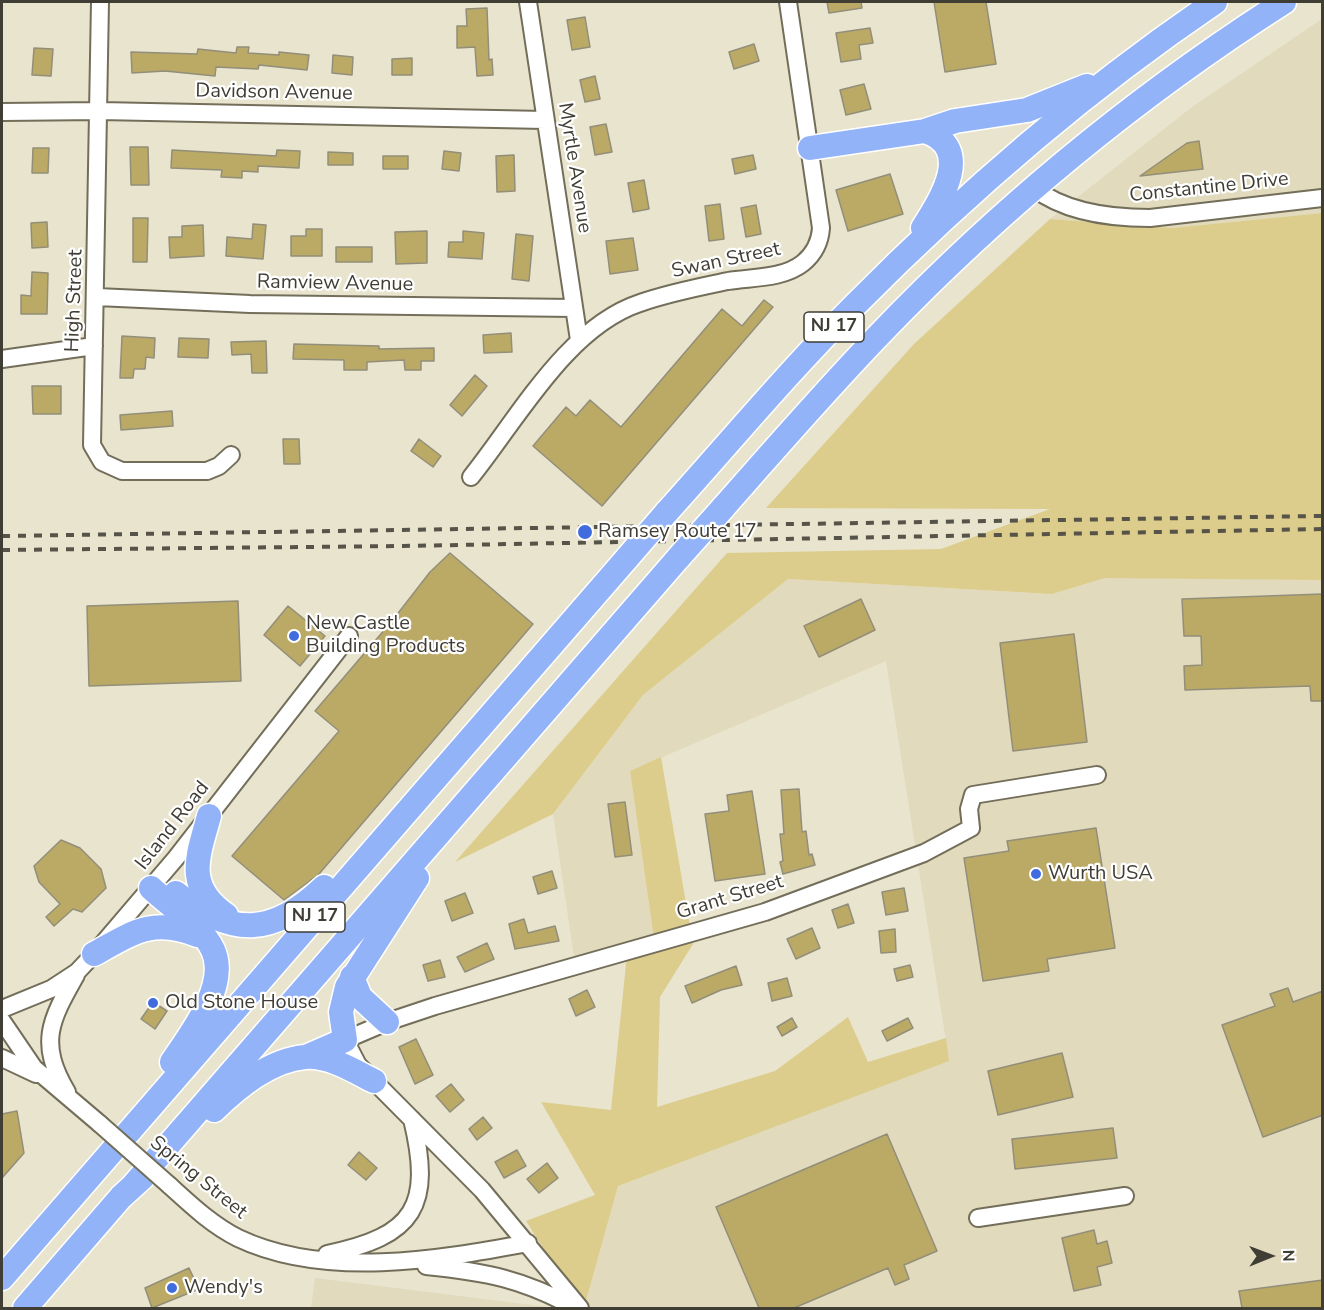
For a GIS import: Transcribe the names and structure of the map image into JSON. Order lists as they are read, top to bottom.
{
  "streets": {
    "highway": ["NJ 17"],
    "street": [
      "Davidson Avenue",
      "Myrtle Avenue",
      "Constantine Drive",
      "Swan Street",
      "Ramview Avenue",
      "High Street",
      "Island Road",
      "Grant Street",
      "Spring Street"
    ]
  },
  "crossings": [
    ["Davidson Avenue", "Myrtle Avenue"],
    ["Davidson Avenue", "High Street"],
    ["Myrtle Avenue", "Swan Street"],
    ["Myrtle Avenue", "Ramview Avenue"],
    ["Constantine Drive", "NJ 17"],
    ["Ramview Avenue", "High Street"]
  ],
  "places": [
    "Ramsey Route 17",
    "New Castle Building Products",
    "Wurth USA",
    "Old Stone House",
    "Wendy's"
  ],
  "north": "right"
}
